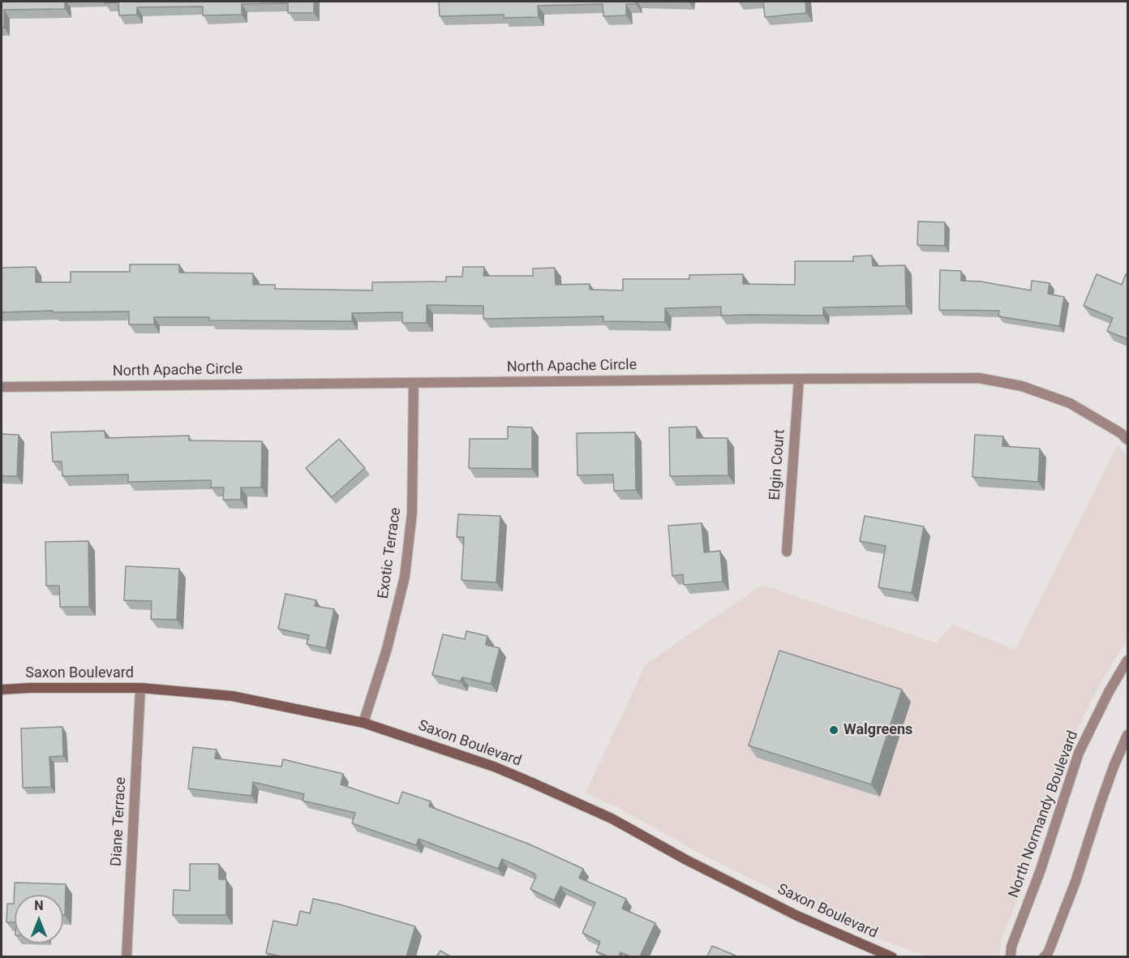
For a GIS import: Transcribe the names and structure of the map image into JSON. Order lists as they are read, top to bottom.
{
  "streets": {
    "main road": ["Saxon Boulevard"],
    "street": [
      "North Apache Circle",
      "Elgin Court",
      "Exotic Terrace",
      "North Normandy Boulevard",
      "Diane Terrace"
    ]
  },
  "crossings": [
    ["North Apache Circle", "Elgin Court"],
    ["North Apache Circle", "Exotic Terrace"],
    ["Exotic Terrace", "Saxon Boulevard"],
    ["Saxon Boulevard", "Diane Terrace"]
  ],
  "places": ["Walgreens"],
  "north": "top"
}
